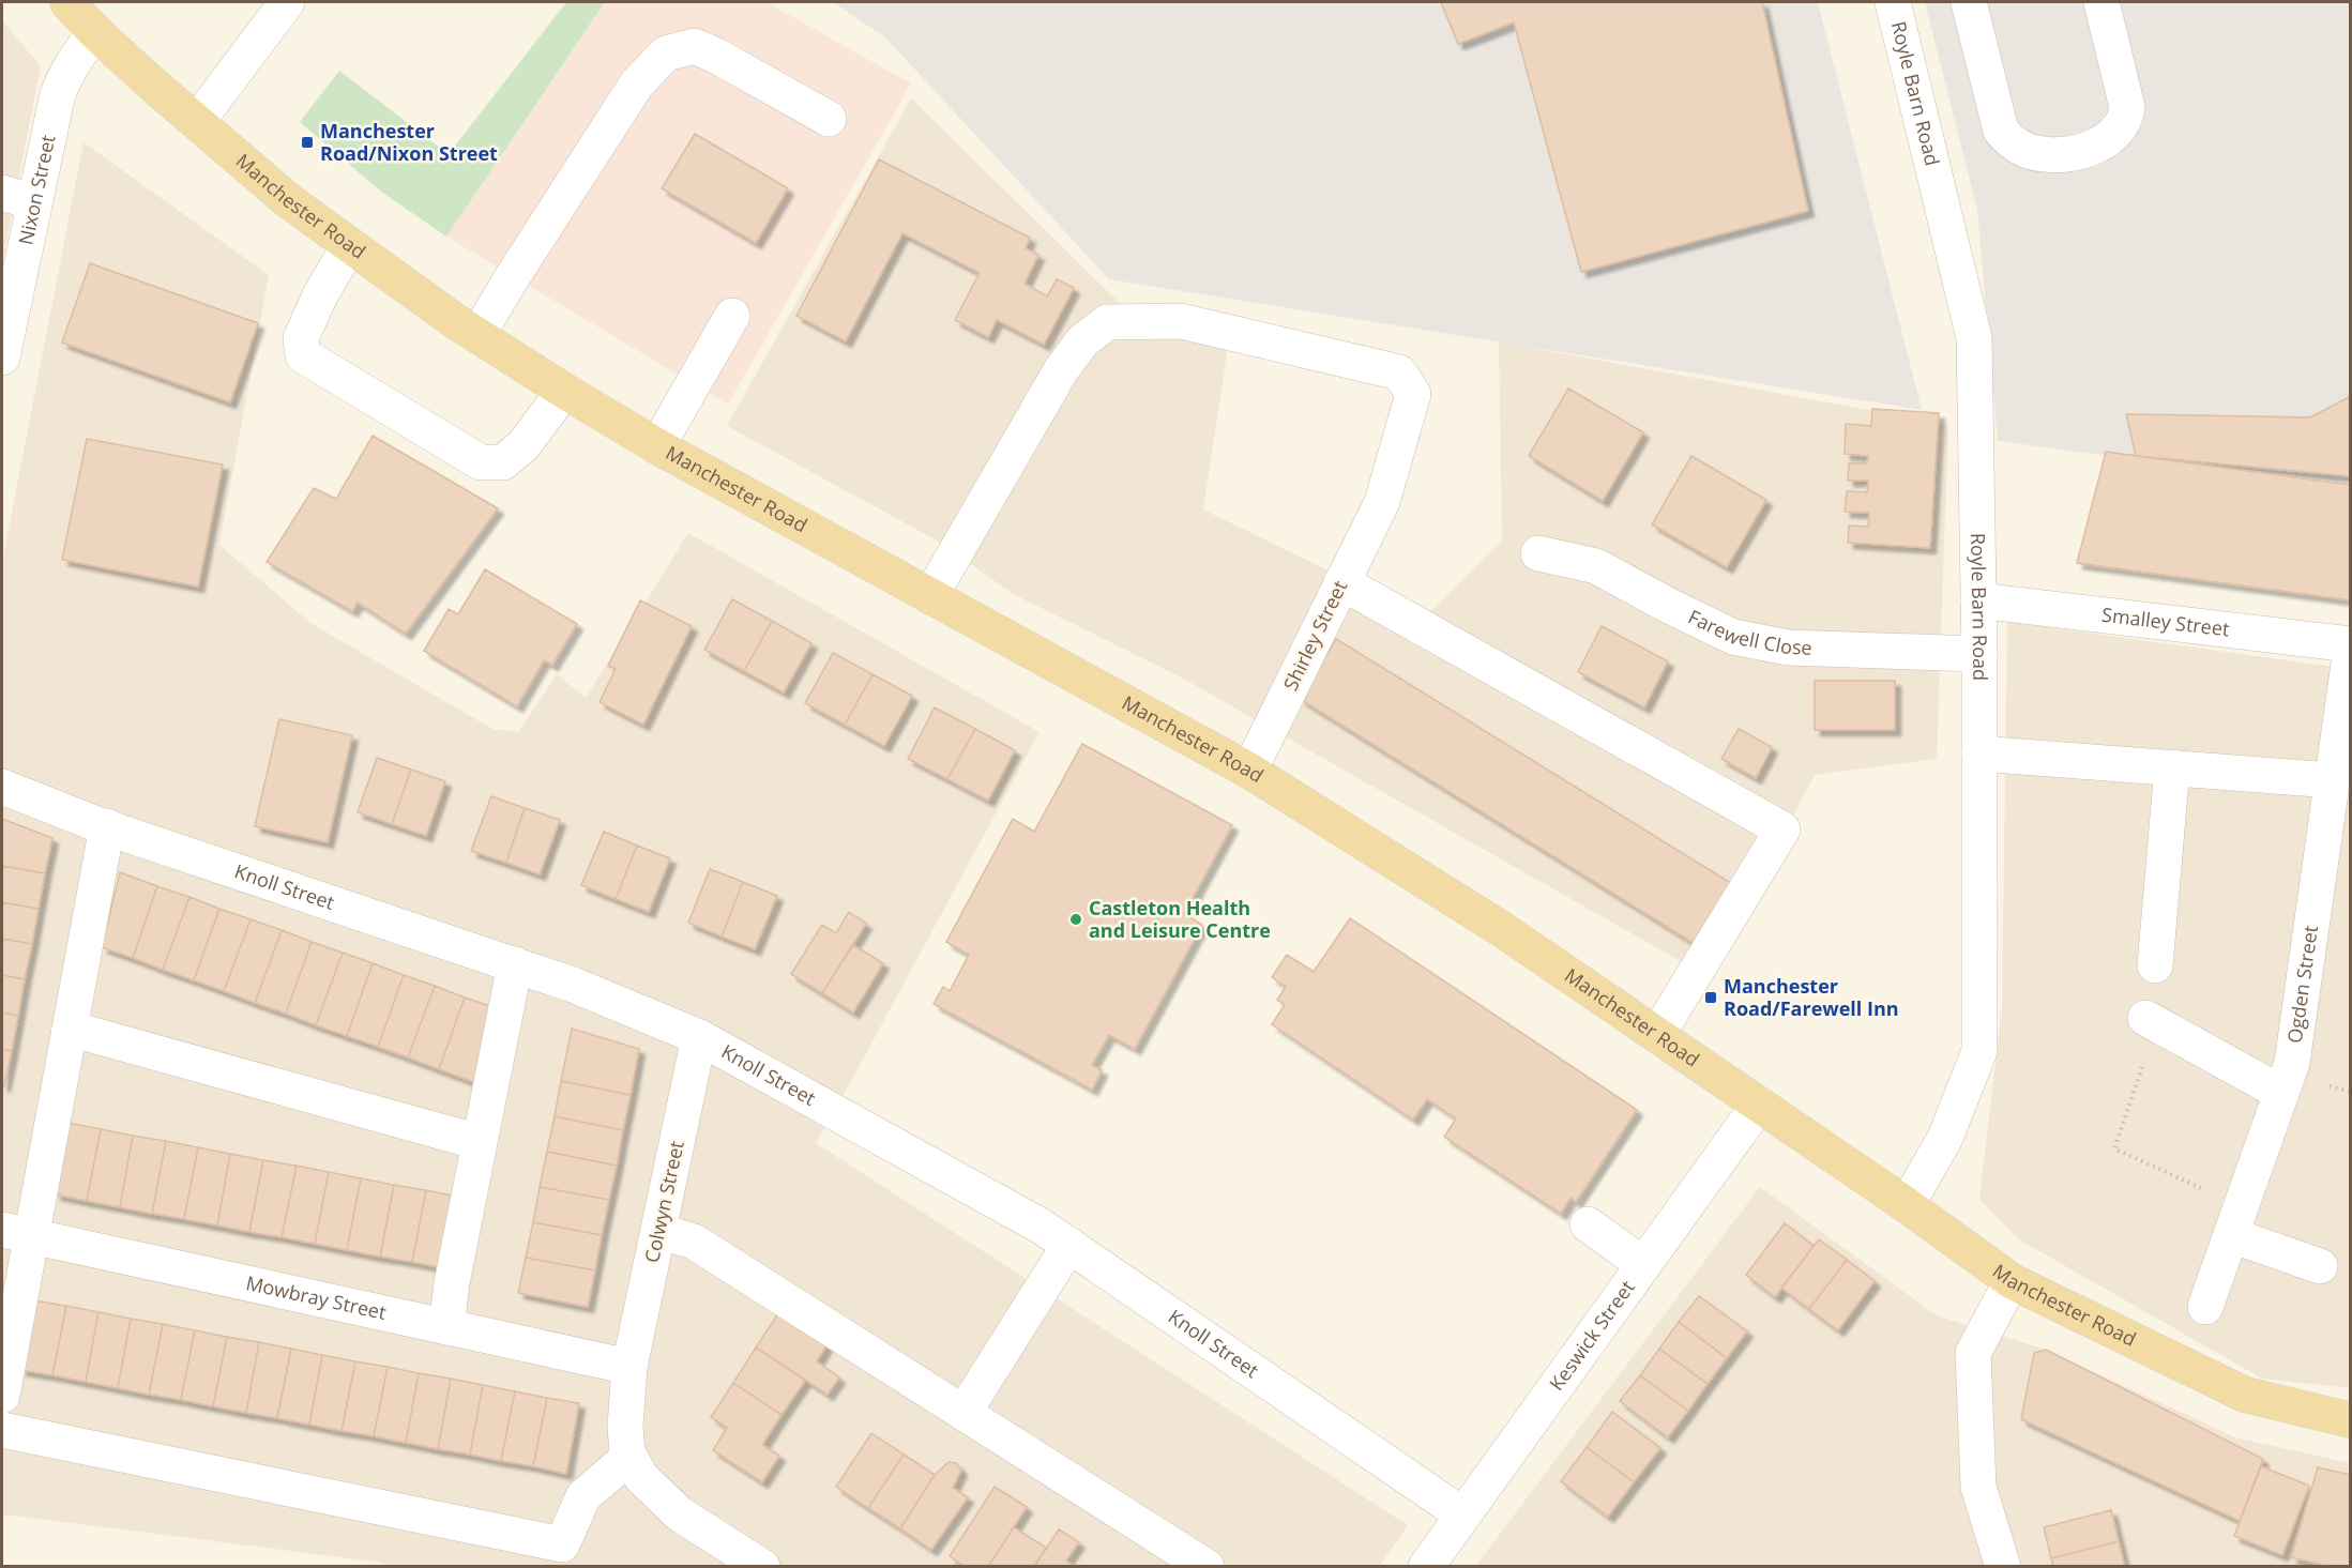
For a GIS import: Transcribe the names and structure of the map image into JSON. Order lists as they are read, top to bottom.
{
  "streets": {
    "main road": ["Manchester Road"],
    "street": [
      "Royle Barn Road",
      "Nixon Street",
      "Smalley Street",
      "Farewell Close",
      "Shirley Street",
      "Knoll Street",
      "Ogden Street",
      "Colwyn Street",
      "Mowbray Street",
      "Keswick Street"
    ]
  },
  "crossings": [
    ["Royle Barn Road", "Manchester Road"],
    ["Royle Barn Road", "Smalley Street"],
    ["Royle Barn Road", "Farewell Close"],
    ["Nixon Street", "Manchester Road"],
    ["Manchester Road", "Shirley Street"],
    ["Manchester Road", "Keswick Street"],
    ["Smalley Street", "Ogden Street"],
    ["Knoll Street", "Colwyn Street"],
    ["Knoll Street", "Keswick Street"],
    ["Colwyn Street", "Mowbray Street"]
  ],
  "places": {
    "transit": ["Manchester Road/Nixon Street", "Manchester Road/Farewell Inn"],
    "other": ["Castleton Health and Leisure Centre"]
  }
}
